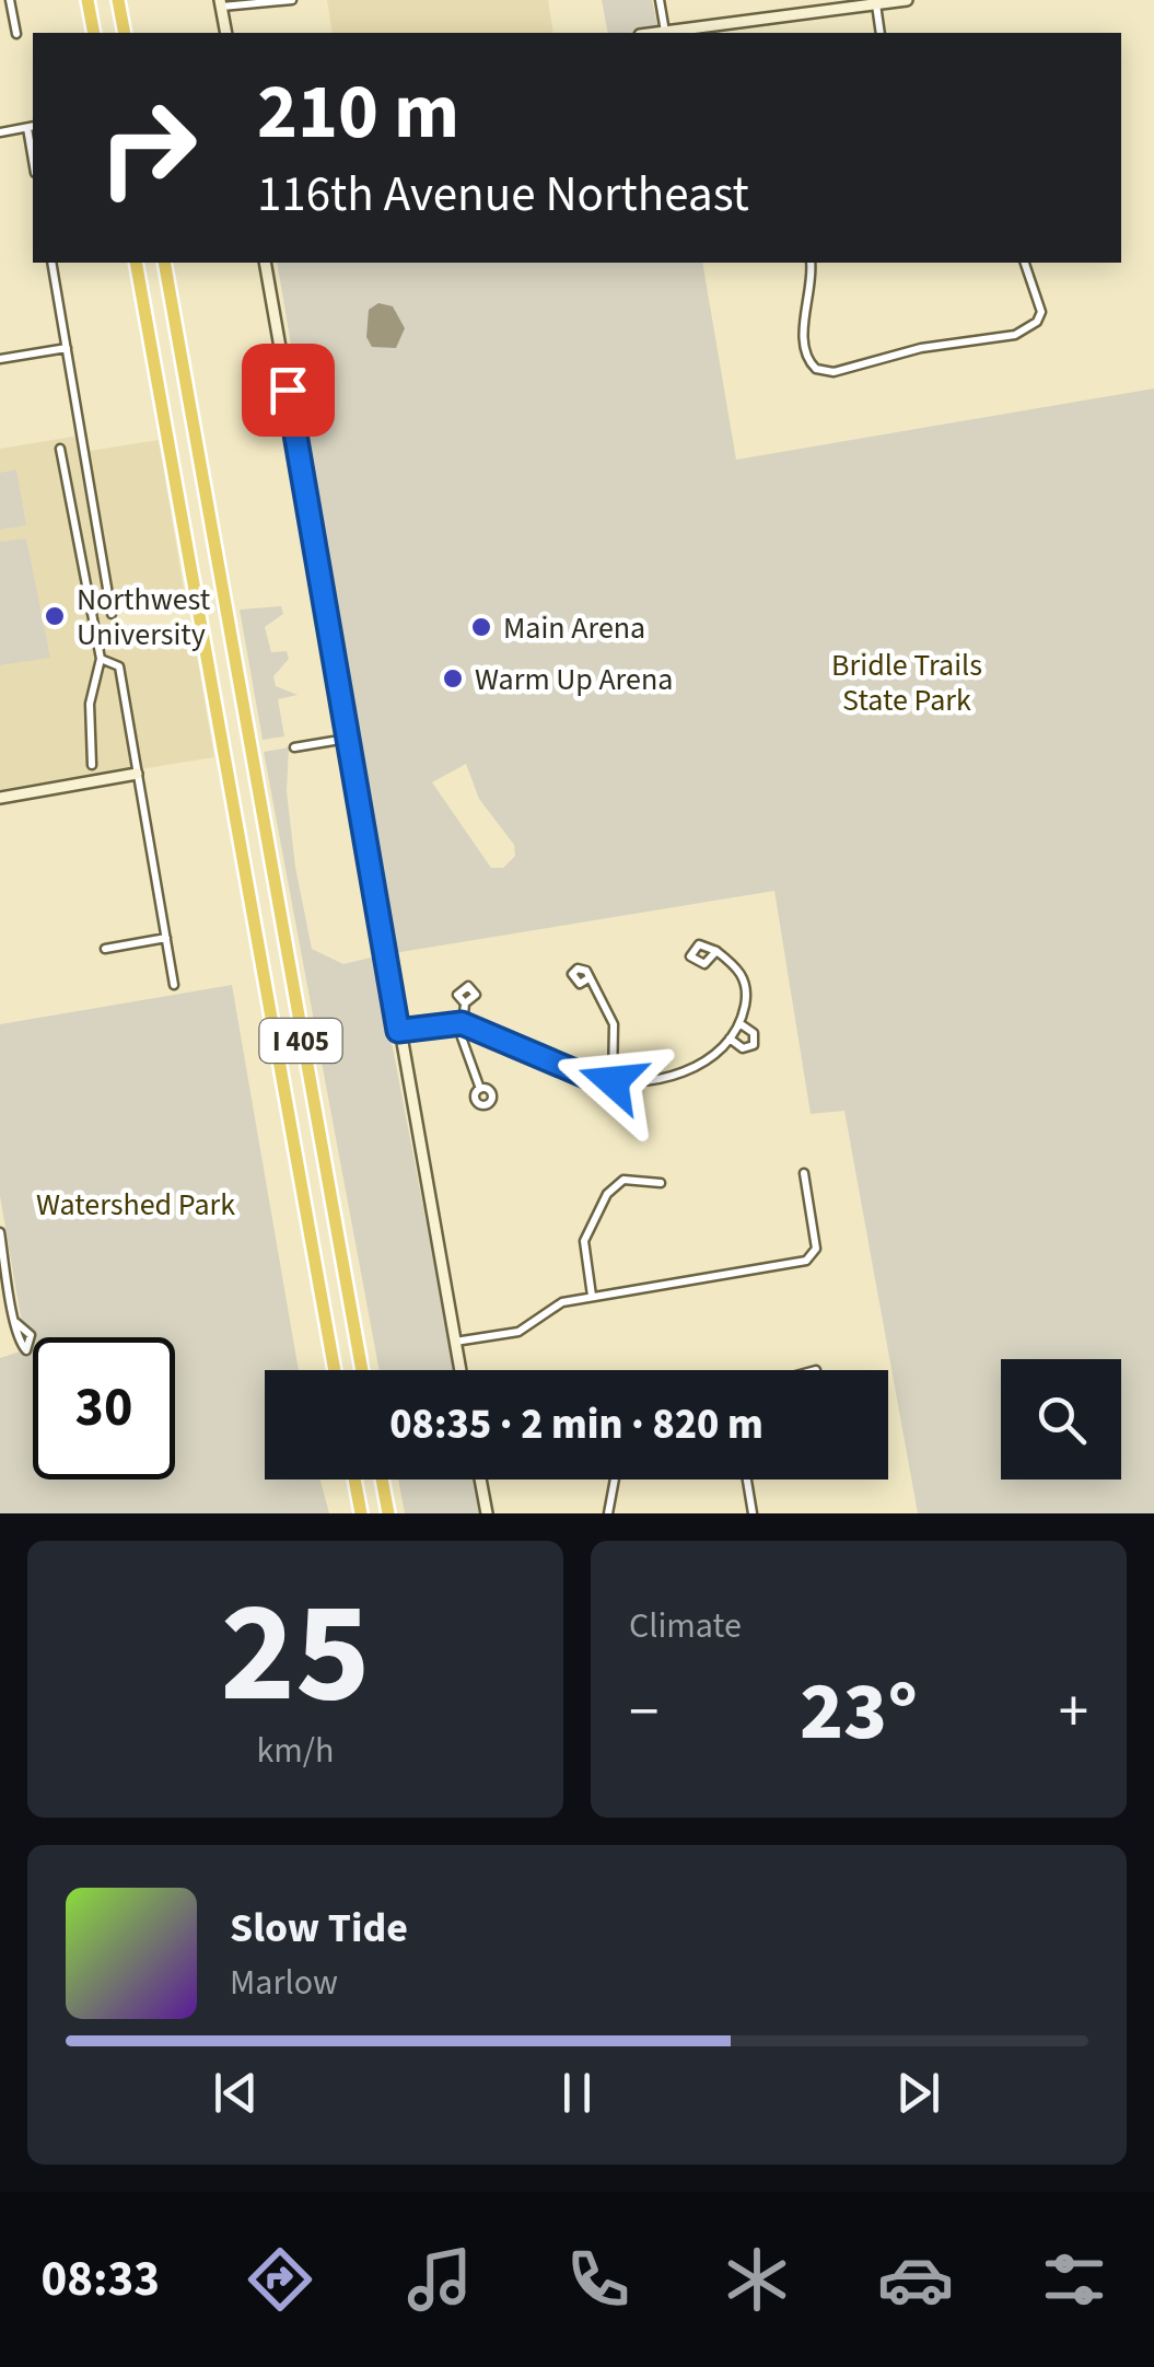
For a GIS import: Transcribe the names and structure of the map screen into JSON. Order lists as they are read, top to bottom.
{
  "streets": {
    "highway": ["I 405"]
  },
  "parks": ["Bridle Trails State Park", "Watershed Park"],
  "places": ["Northwest University", "Main Arena", "Warm Up Arena"],
  "page": {
    "turn": ["210 m", "116th Avenue Northeast"],
    "limit": "30",
    "trip": "08:35 · 2 min · 820 m",
    "tile": [
      ["25", "km/h"],
      "Climate"
    ],
    "heat": ["−", "23°", "+"],
    "song": ["Slow Tide", "Marlow"],
    "tabs": "08:33"
  }
}
